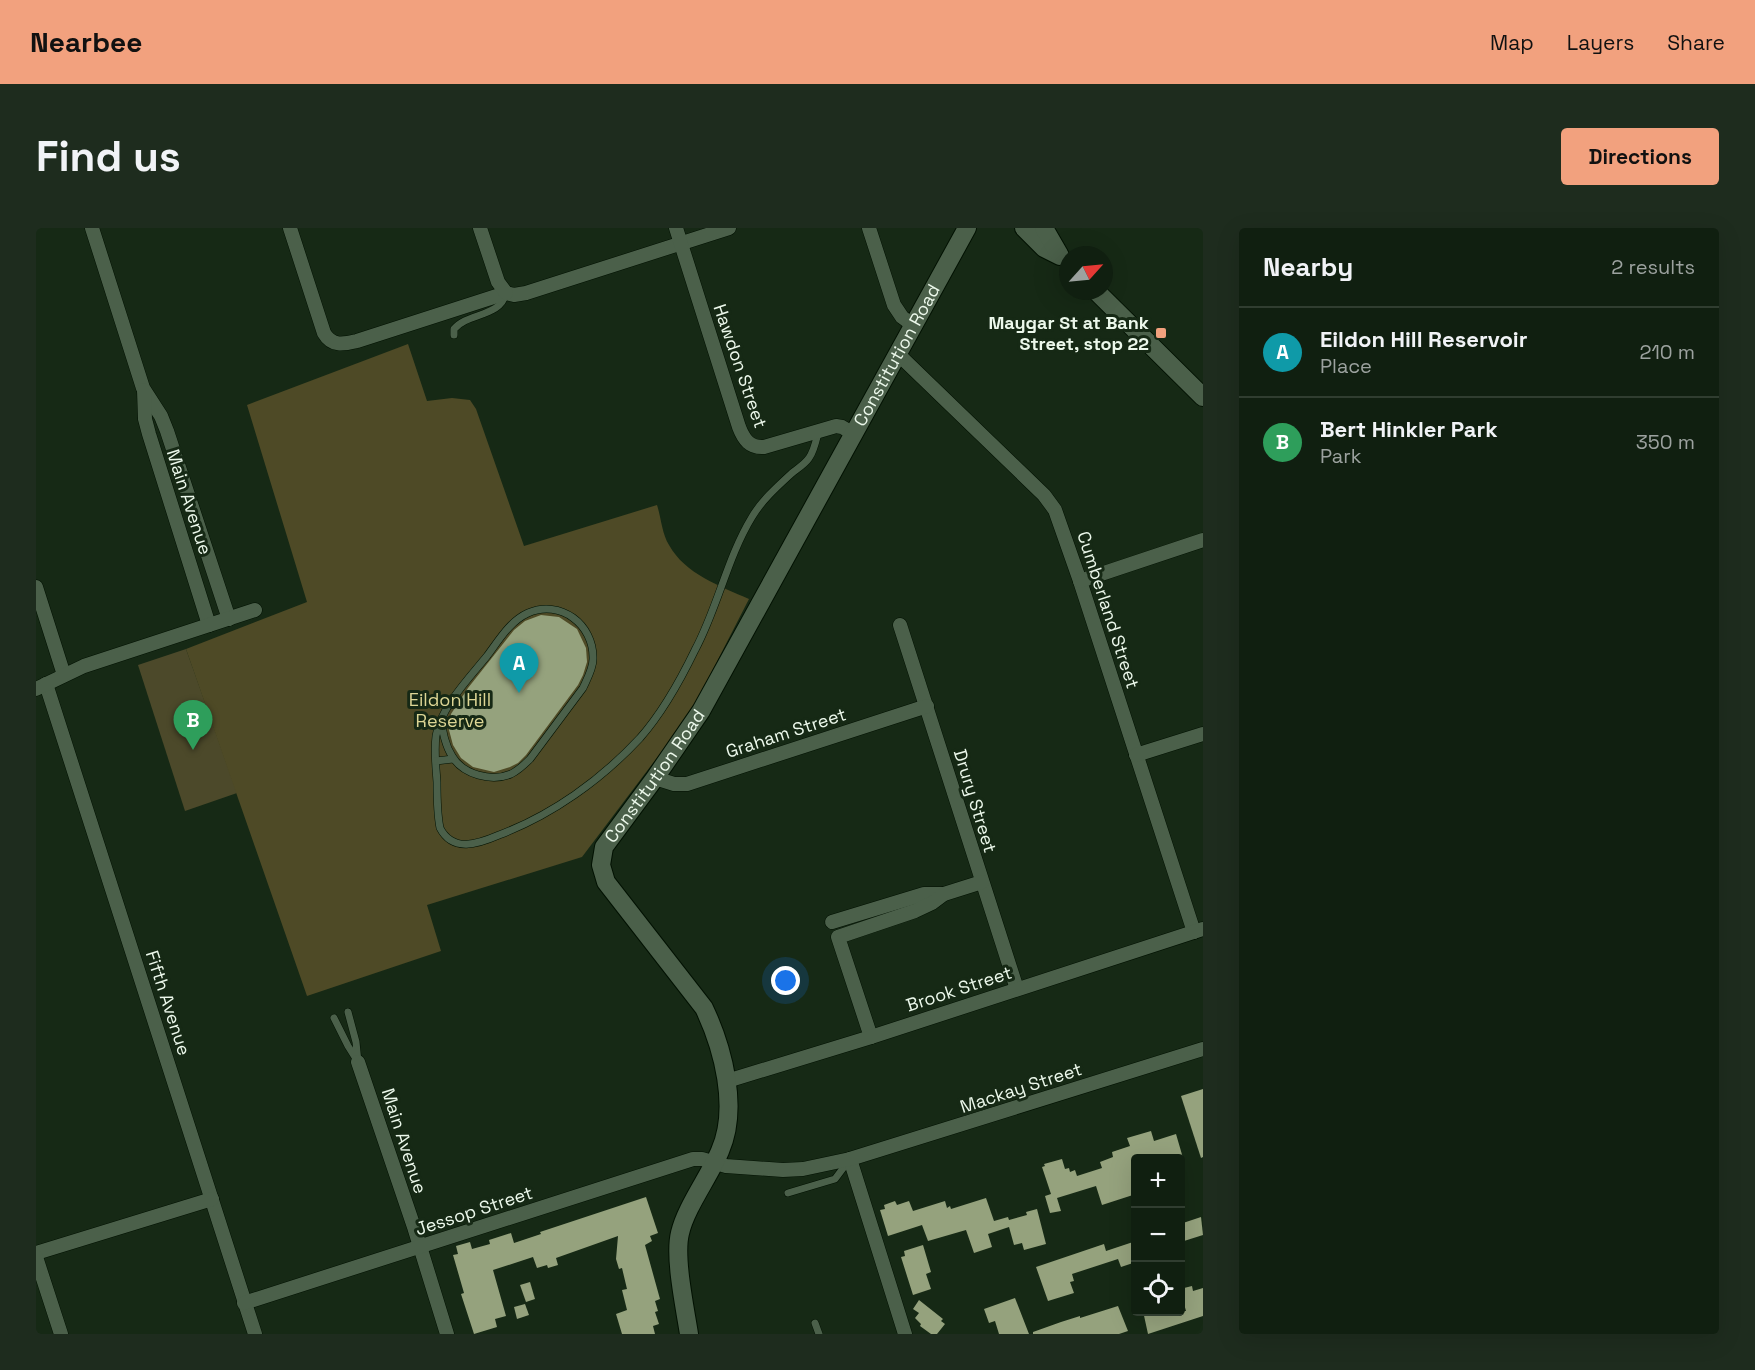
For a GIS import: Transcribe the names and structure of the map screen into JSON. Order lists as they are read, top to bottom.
{
  "streets": {
    "street": [
      "Constitution Road",
      "Hawdon Street",
      "Main Avenue",
      "Cumberland Street",
      "Graham Street",
      "Drury Street",
      "Brook Street",
      "Fifth Avenue",
      "Mackay Street",
      "Jessop Street"
    ]
  },
  "crossings": [
    ["Constitution Road", "Hawdon Street"],
    ["Constitution Road", "Cumberland Street"],
    ["Constitution Road", "Graham Street"],
    ["Constitution Road", "Brook Street"],
    ["Constitution Road", "Mackay Street"],
    ["Constitution Road", "Jessop Street"],
    ["Main Avenue", "Jessop Street"],
    ["Cumberland Street", "Brook Street"],
    ["Graham Street", "Drury Street"],
    ["Drury Street", "Brook Street"],
    ["Fifth Avenue", "Jessop Street"],
    ["Mackay Street", "Jessop Street"]
  ],
  "parks": ["Eildon Hill Reserve"],
  "places": {
    "transit": ["Maygar St at Bank Street, stop 22"]
  },
  "north": "top right",
  "page": {
    "header": "Nearbee",
    "nav": ["Map", "Layers", "Share"],
    "buttons": "Directions",
    "title": "Find us",
    "heading": ["Nearby", "2 results"],
    "list": [
      {
        "mark": "A",
        "name": "Eildon Hill Reservoir",
        "note": "Place",
        "value": "210 m"
      },
      {
        "mark": "B",
        "name": "Bert Hinkler Park",
        "note": "Park",
        "value": "350 m"
      }
    ],
    "pins": ["A", "B"],
    "map_buttons": ["+", "−"]
  }
}
